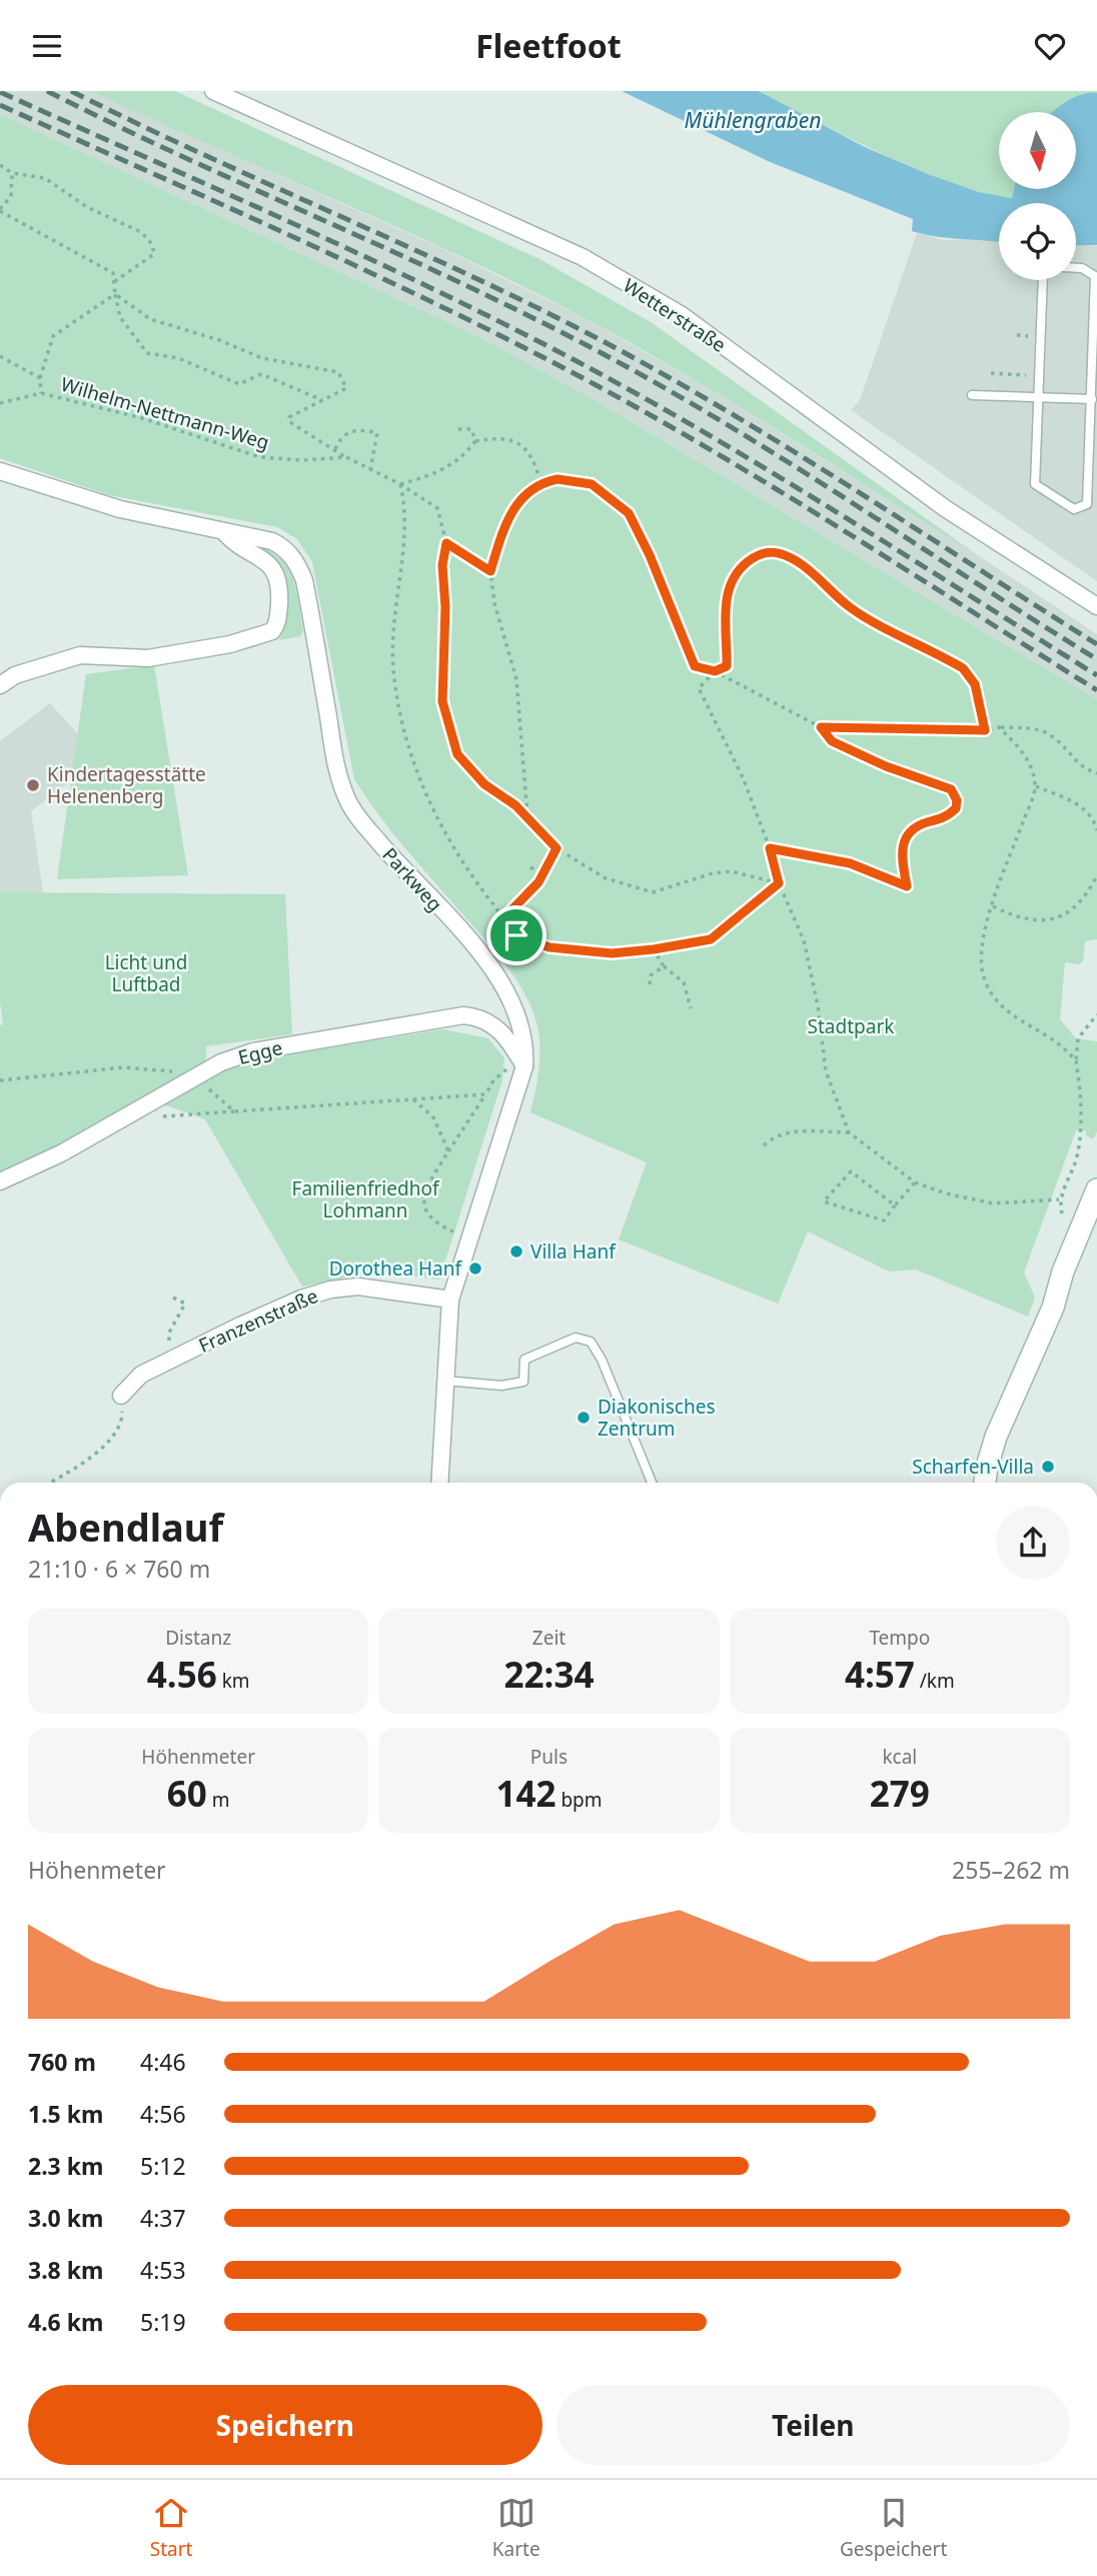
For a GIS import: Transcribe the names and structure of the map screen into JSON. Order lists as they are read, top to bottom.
{
  "streets": {
    "street": [
      "Wetterstraße",
      "Parkweg",
      "Egge",
      "Franzenstraße"
    ],
    "path": ["Wilhelm-Nettmann-Weg"]
  },
  "crossings": [
    ["Parkweg", "Egge"],
    ["Parkweg", "Franzenstraße"]
  ],
  "water": ["Mühlengraben"],
  "parks": ["Licht und Luftbad", "Stadtpark", "Familienfriedhof Lohmann"],
  "places": [
    "Kindertagesstätte Helenenberg",
    "Villa Hanf",
    "Dorothea Hanf",
    "Diakonisches Zentrum",
    "Scharfen-Villa"
  ],
  "north": "bottom",
  "page": {
    "header": "Fleetfoot",
    "heading": ["Abendlauf", "21:10 · 6 × 760 m"],
    "stats": [
      ["Distanz", "4.56 km"],
      ["Zeit", "22:34"],
      ["Tempo", "4:57 /km"],
      ["Höhenmeter", "60 m"],
      ["Puls", "142 bpm"],
      ["kcal", "279"]
    ],
    "chart": ["Höhenmeter", "255–262 m"],
    "list": [
      {
        "name": "760 m",
        "note": "4:46"
      },
      {
        "name": "1.5 km",
        "note": "4:56"
      },
      {
        "name": "2.3 km",
        "note": "5:12"
      },
      {
        "name": "3.0 km",
        "note": "4:37"
      },
      {
        "name": "3.8 km",
        "note": "4:53"
      },
      {
        "name": "4.6 km",
        "note": "5:19"
      }
    ],
    "buttons": ["Speichern", "Teilen"],
    "tabs": ["Start", "Karte", "Gespeichert"]
  }
}
